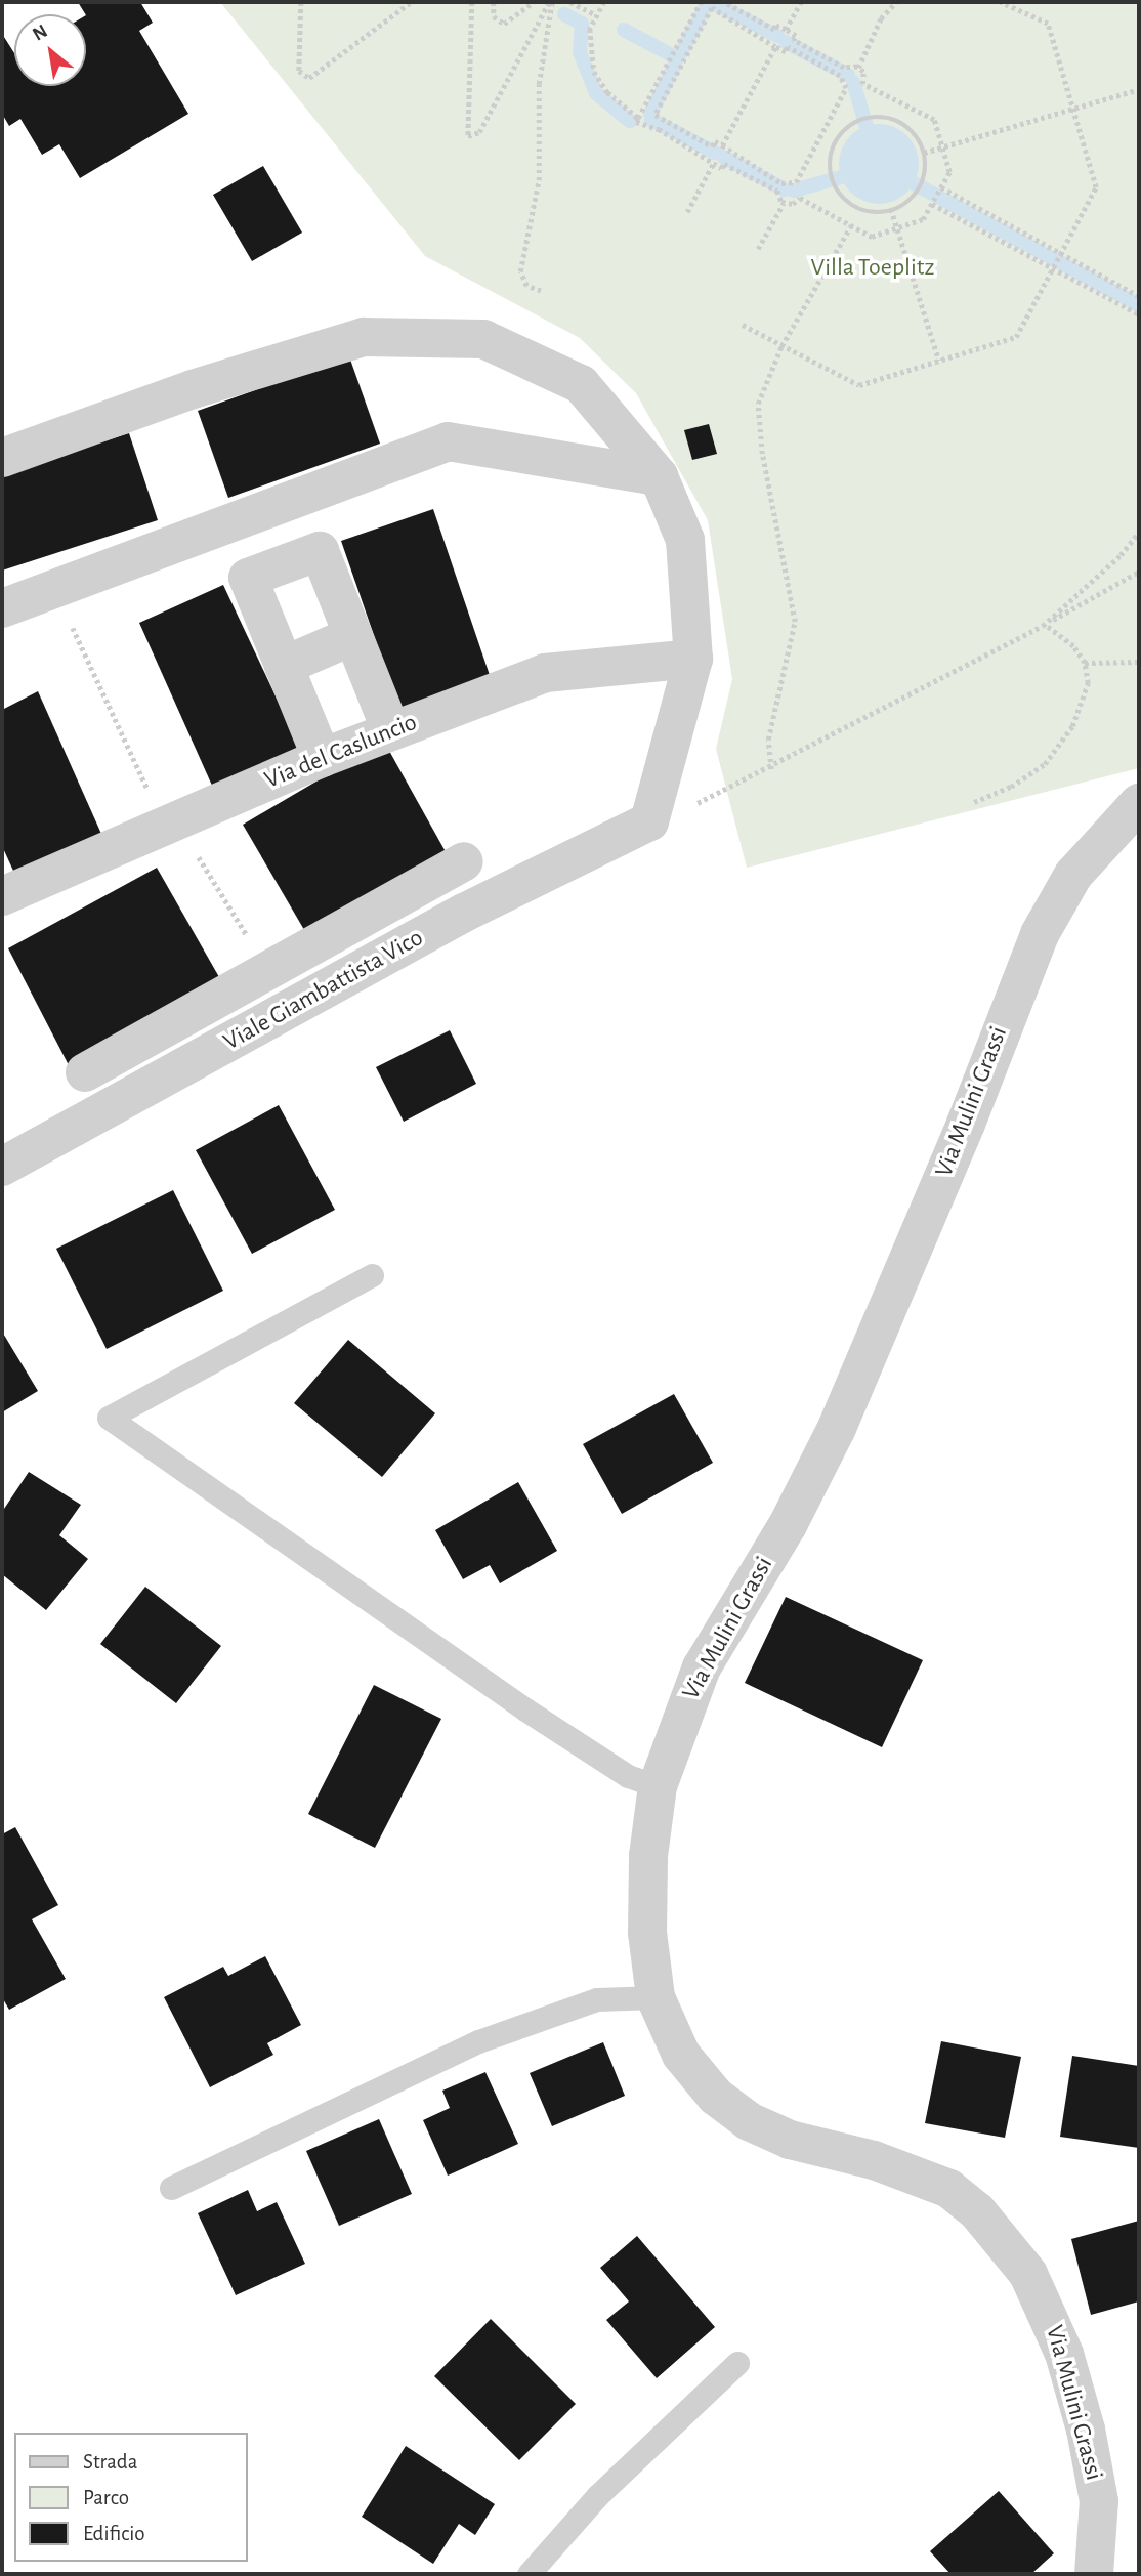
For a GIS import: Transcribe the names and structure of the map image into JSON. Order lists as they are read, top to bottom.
{
  "streets": {
    "street": ["Via del Casluncio", "Viale Giambattista Vico", "Via Mulini Grassi"]
  },
  "crossings": [
    ["Via del Casluncio", "Viale Giambattista Vico"]
  ],
  "parks": ["Villa Toeplitz"],
  "legend": ["Strada", "Parco", "Edificio"],
  "north": "top left"
}
